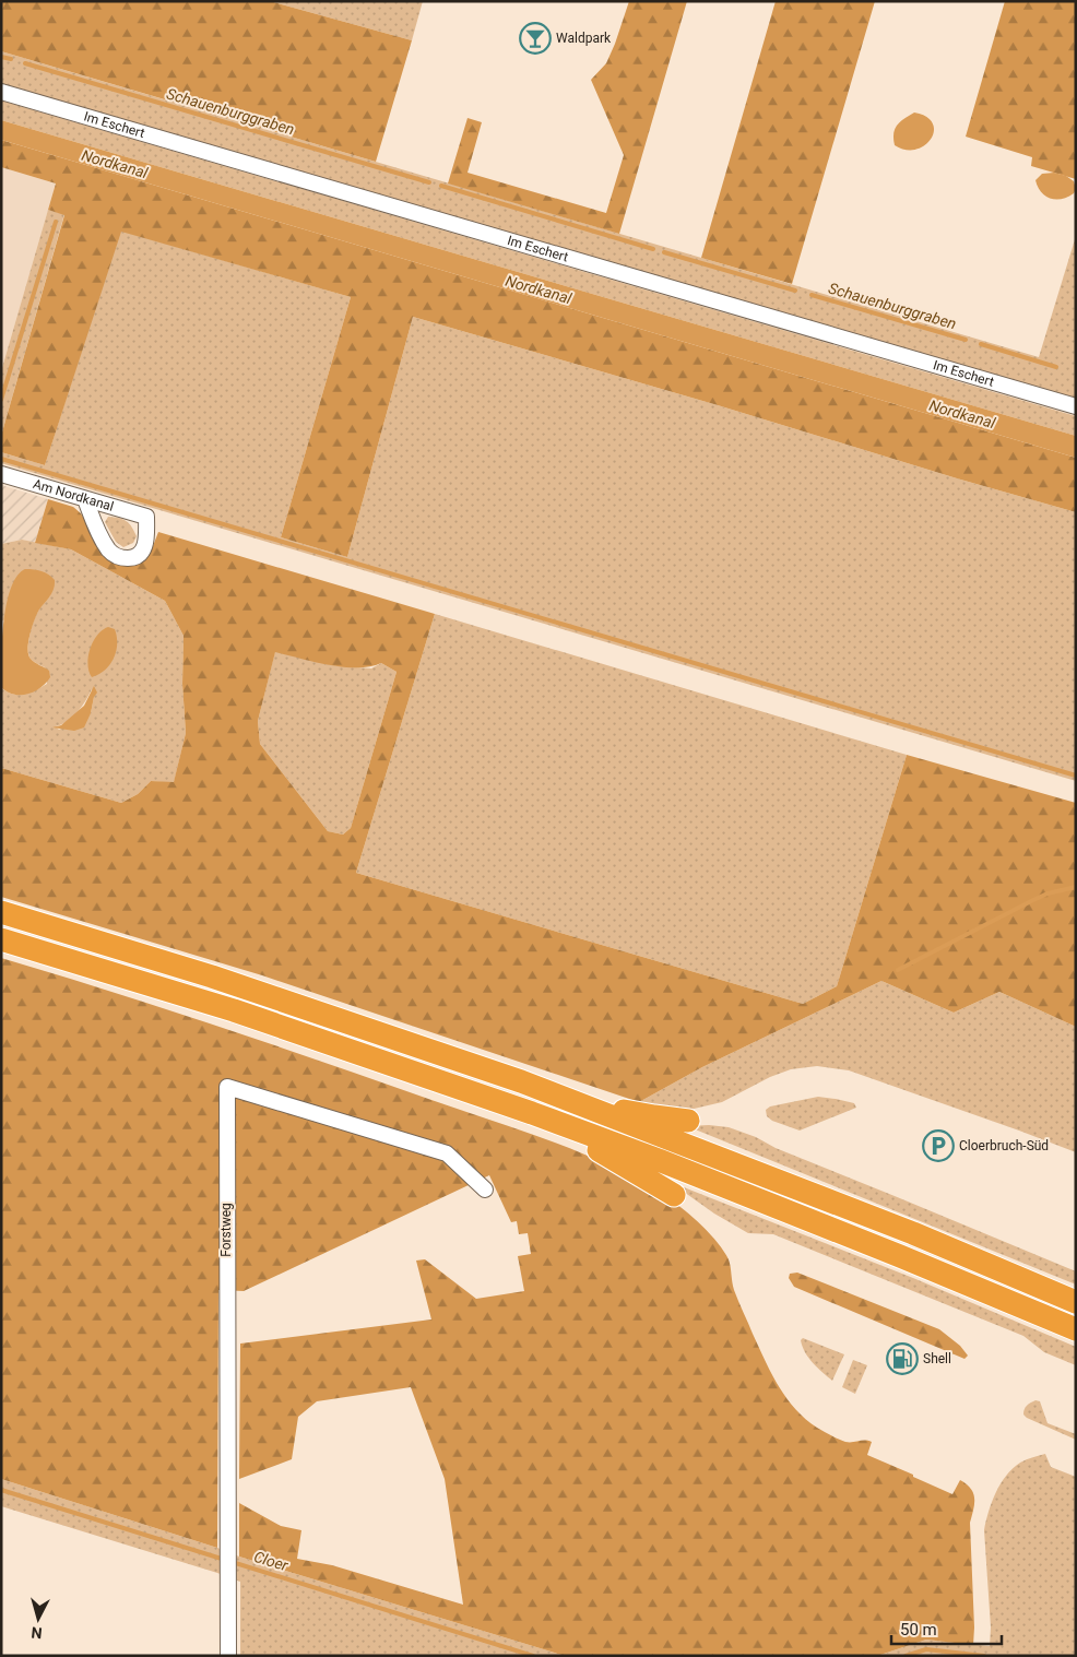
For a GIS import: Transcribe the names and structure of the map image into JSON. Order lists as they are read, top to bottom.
{
  "streets": {
    "street": ["Im Eschert", "Am Nordkanal", "Forstweg"]
  },
  "water": ["Schauenburggraben", "Nordkanal", "Cloer"],
  "places": {
    "bar": ["Waldpark"],
    "parking": ["Cloerbruch-Süd"],
    "fuel station": ["Shell"]
  },
  "scale_bar": "50 m",
  "north": "bottom"
}
